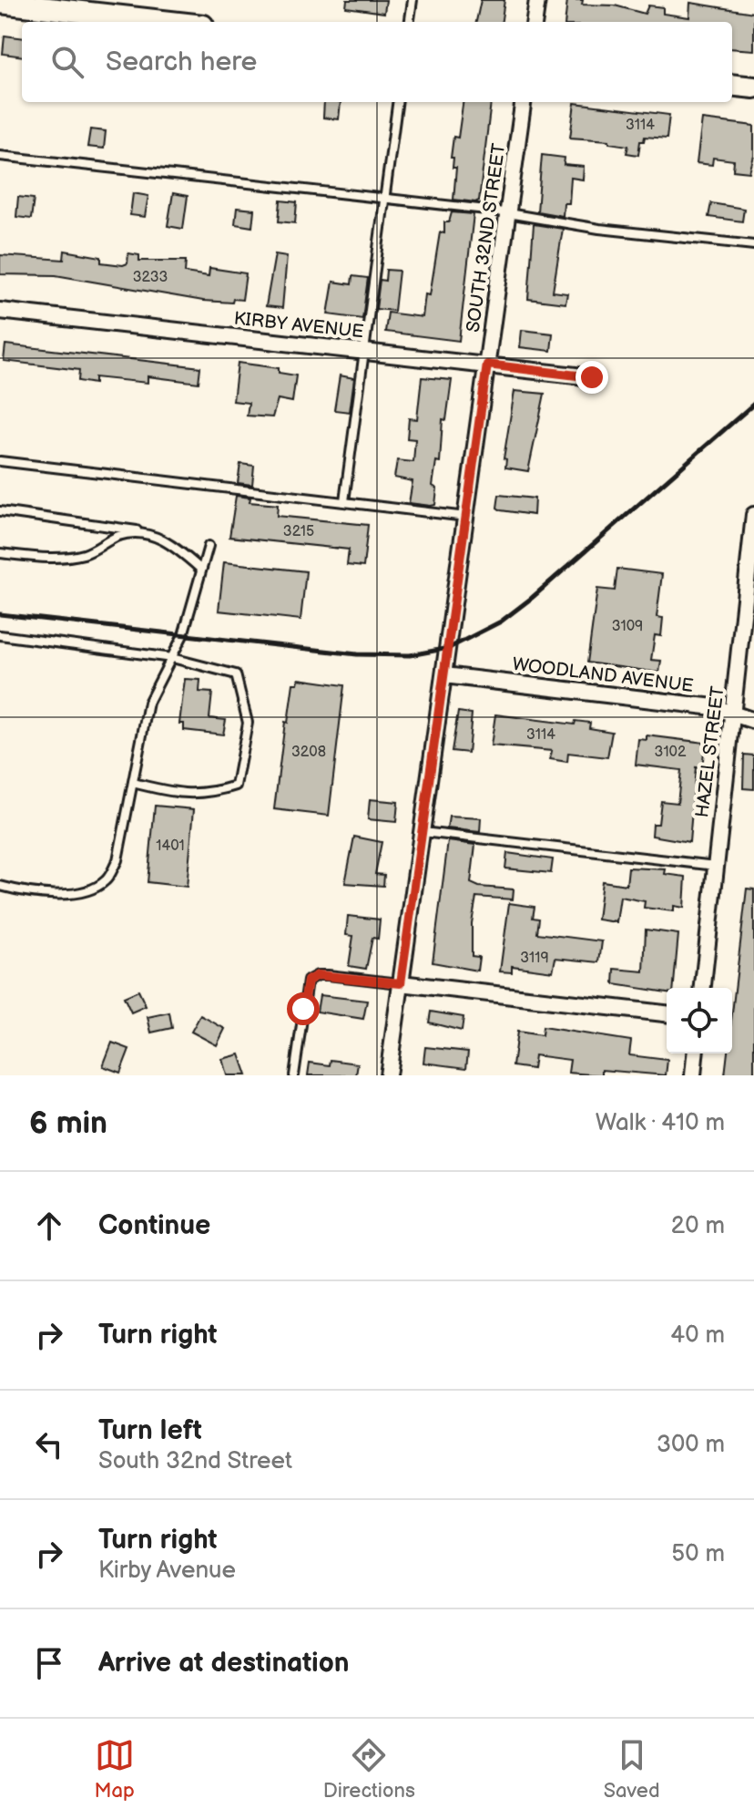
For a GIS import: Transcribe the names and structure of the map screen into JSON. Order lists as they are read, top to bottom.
{
  "streets": {
    "street": [
      "SOUTH 32ND STREET",
      "KIRBY AVENUE",
      "WOODLAND AVENUE",
      "HAZEL STREET"
    ]
  },
  "crossings": [
    ["SOUTH 32ND STREET", "KIRBY AVENUE"],
    ["SOUTH 32ND STREET", "WOODLAND AVENUE"],
    ["WOODLAND AVENUE", "HAZEL STREET"]
  ],
  "house_numbers": [
    "3114",
    "3233",
    "3215",
    "3109",
    "3114",
    "3208",
    "3102",
    "1401",
    "3119"
  ],
  "page": {
    "search": "Search here",
    "heading": ["6 min", "Walk · 410 m"],
    "list": [
      ["Continue", "20 m"],
      ["Turn right", "40 m"],
      ["Turn left", "South 32nd Street", "300 m"],
      ["Turn right", "Kirby Avenue", "50 m"],
      "Arrive at destination"
    ],
    "nav": ["Map", "Directions", "Saved"]
  }
}
